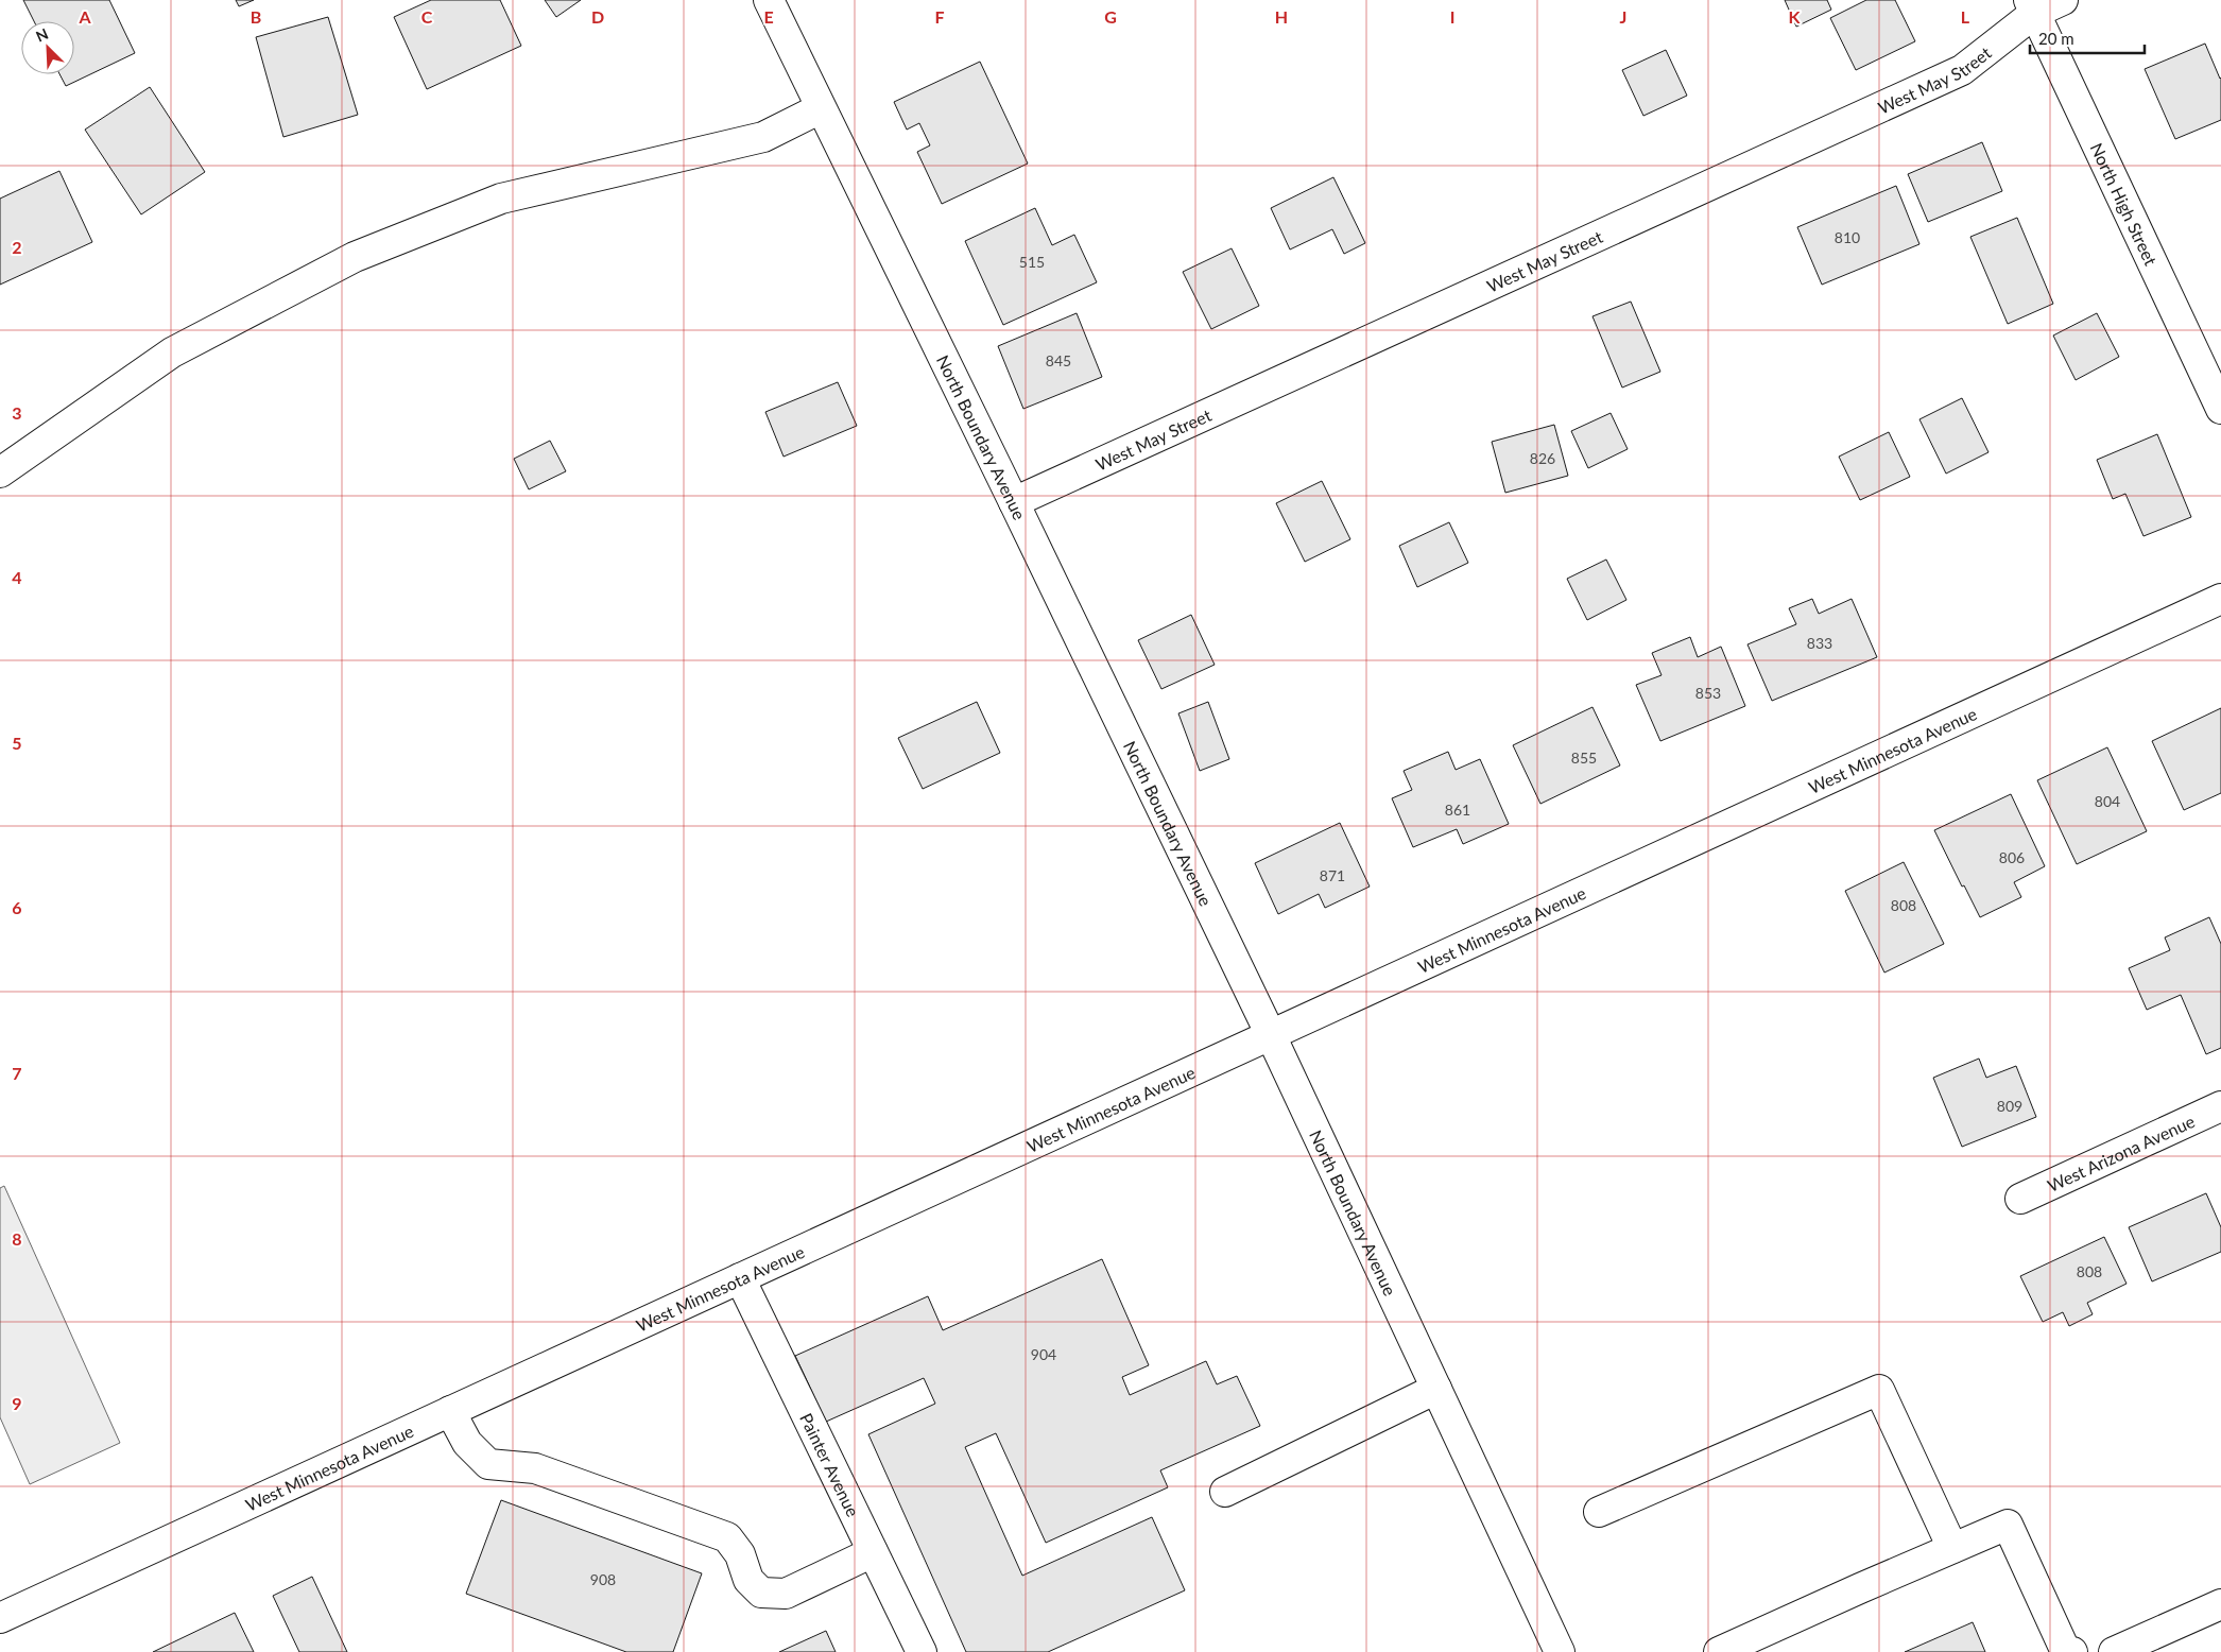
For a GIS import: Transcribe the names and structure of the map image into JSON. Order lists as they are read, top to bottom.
{
  "streets": {
    "street": [
      "West May Street",
      "North High Street",
      "North Boundary Avenue",
      "West Minnesota Avenue",
      "West Arizona Avenue",
      "Painter Avenue"
    ]
  },
  "crossings": [
    ["West May Street", "North High Street"],
    ["West May Street", "North Boundary Avenue"],
    ["North Boundary Avenue", "West Minnesota Avenue"],
    ["West Minnesota Avenue", "Painter Avenue"]
  ],
  "house_numbers": [
    "810",
    "515",
    "845",
    "826",
    "833",
    "853",
    "855",
    "804",
    "861",
    "806",
    "871",
    "808",
    "809",
    "808",
    "904",
    "908"
  ],
  "scale_bar": "20 m",
  "north": "top left",
  "grid": {
    "columns": [
      "A",
      "B",
      "C",
      "D",
      "E",
      "F",
      "G",
      "H",
      "I",
      "J",
      "K",
      "L"
    ],
    "rows": [
      "2",
      "3",
      "4",
      "5",
      "6",
      "7",
      "8",
      "9"
    ]
  }
}
